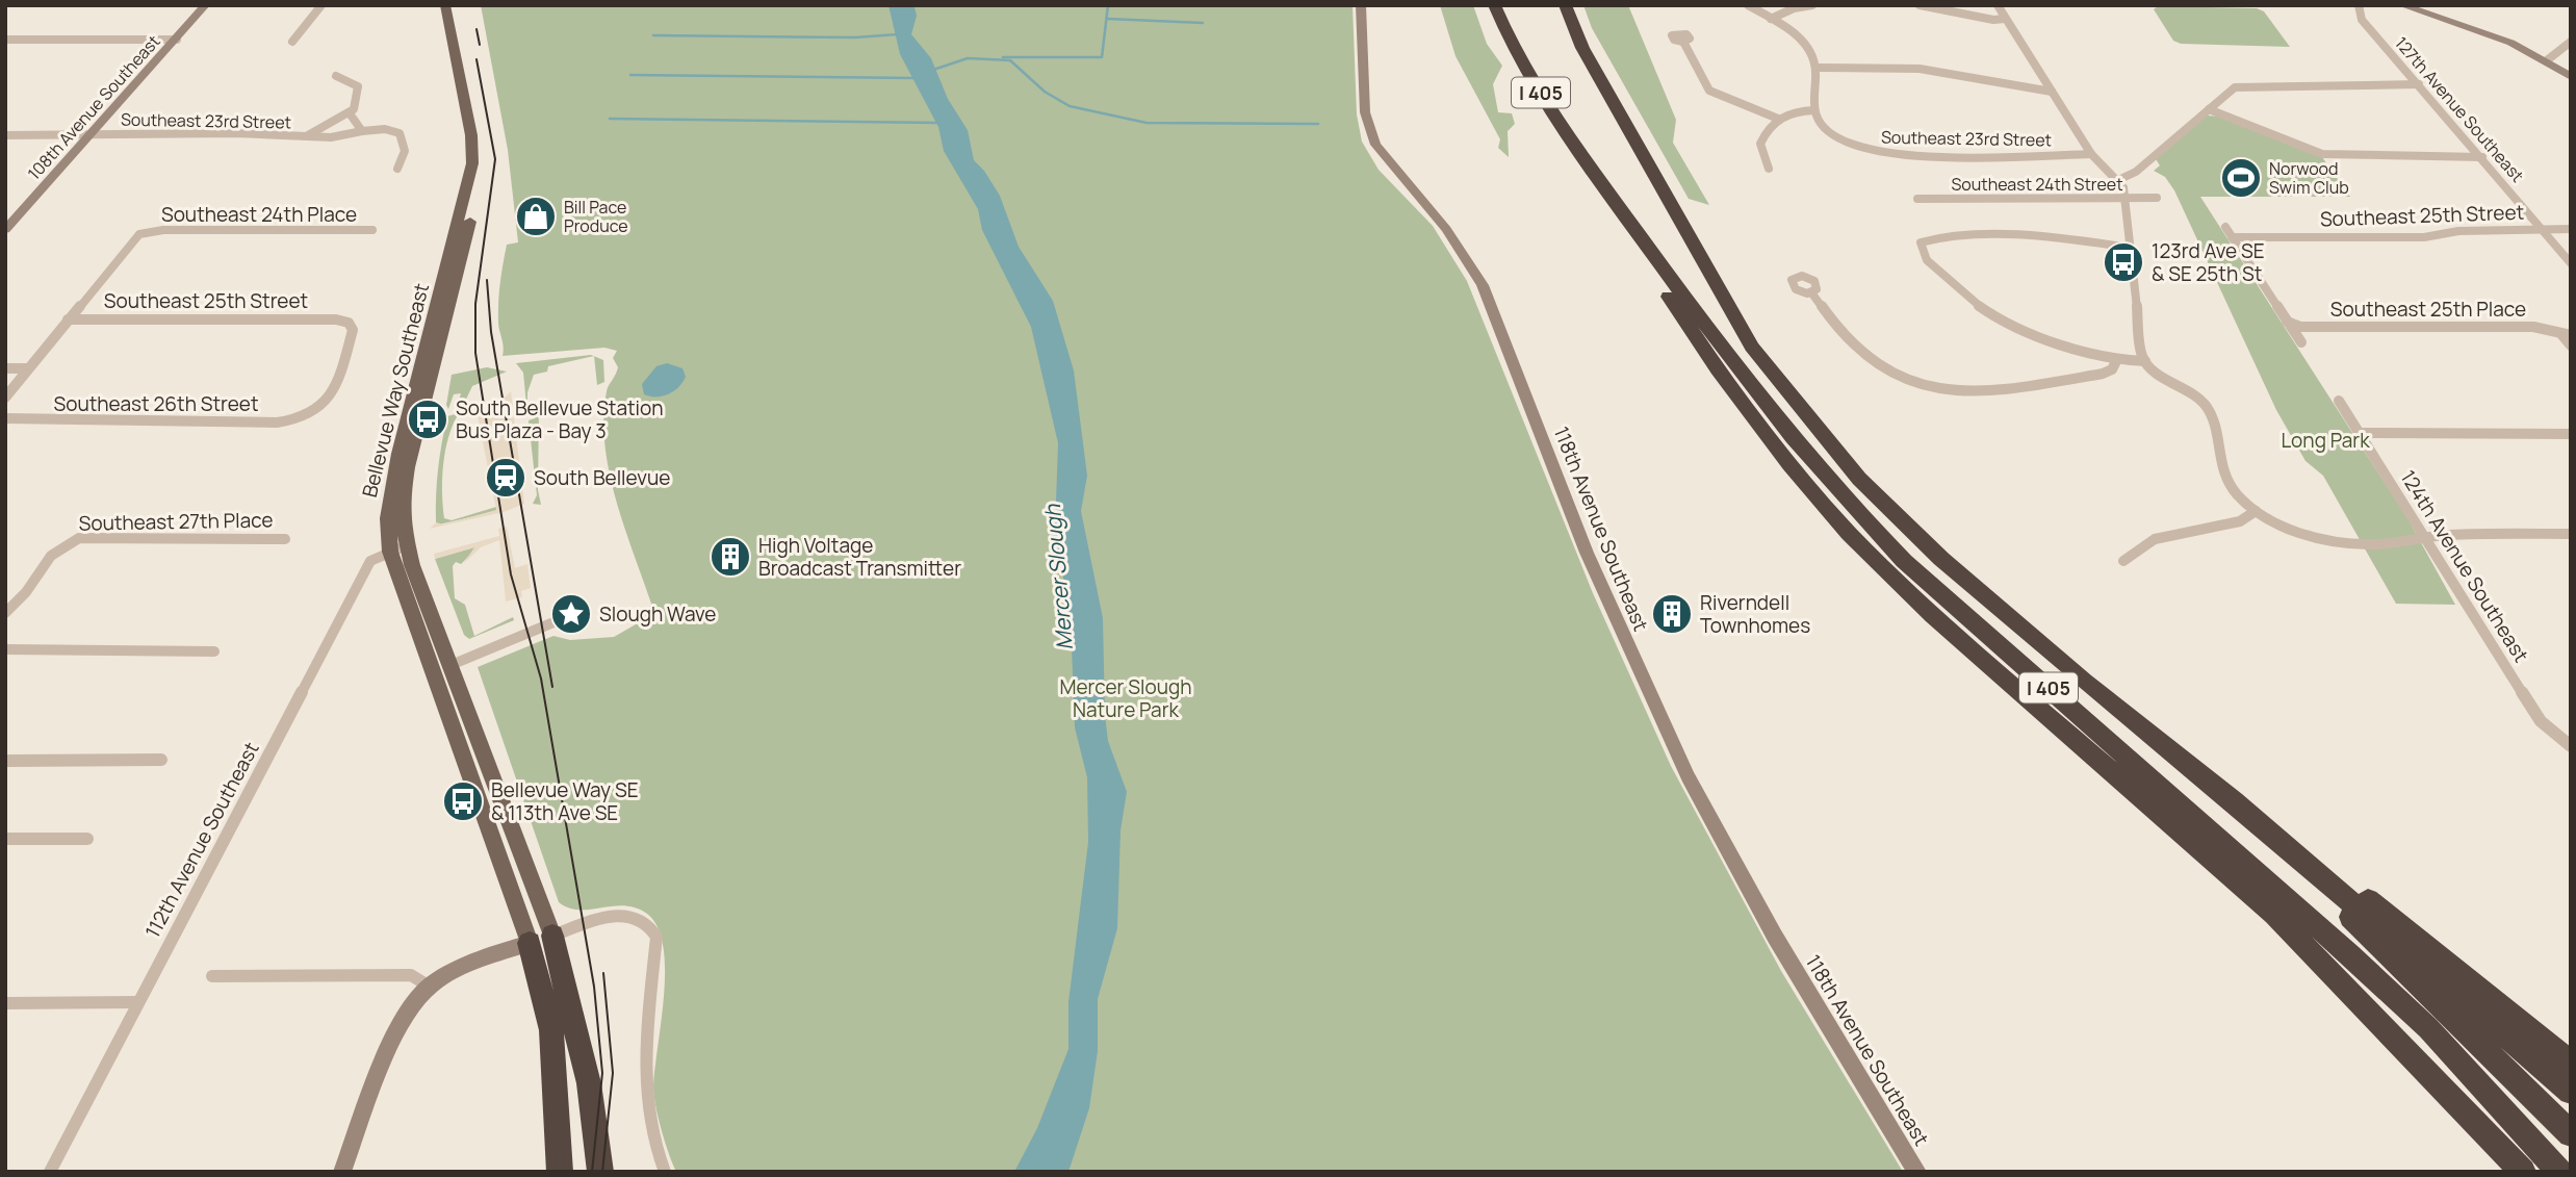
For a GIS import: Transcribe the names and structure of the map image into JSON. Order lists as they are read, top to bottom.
{
  "streets": {
    "highway": ["I 405"],
    "main road": ["Bellevue Way Southeast"],
    "street": [
      "108th Avenue Southeast",
      "127th Avenue Southeast",
      "Southeast 23rd Street",
      "Southeast 24th Street",
      "Southeast 24th Place",
      "Southeast 25th Street",
      "Southeast 25th Place",
      "Southeast 26th Street",
      "Southeast 27th Place",
      "118th Avenue Southeast",
      "124th Avenue Southeast",
      "112th Avenue Southeast"
    ]
  },
  "crossings": [
    ["108th Avenue Southeast", "Southeast 23rd Street"],
    ["127th Avenue Southeast", "Southeast 25th Street"],
    ["Southeast 24th Place", "Southeast 25th Street"],
    ["Southeast 25th Street", "Southeast 26th Street"],
    ["Bellevue Way Southeast", "112th Avenue Southeast"]
  ],
  "water": ["Mercer Slough"],
  "parks": ["Long Park", "Mercer Slough Nature Park"],
  "places": {
    "sports": ["Norwood Swim Club"],
    "shop": ["Bill Pace Produce"],
    "bus stop": ["123rd Ave SE & SE 25th St", "South Bellevue Station Bus Plaza - Bay 3", "Bellevue Way SE & 113th Ave SE"],
    "station": ["South Bellevue"],
    "building": ["High Voltage Broadcast Transmitter", "Riverndell Townhomes"],
    "place": ["Slough Wave"]
  }
}
